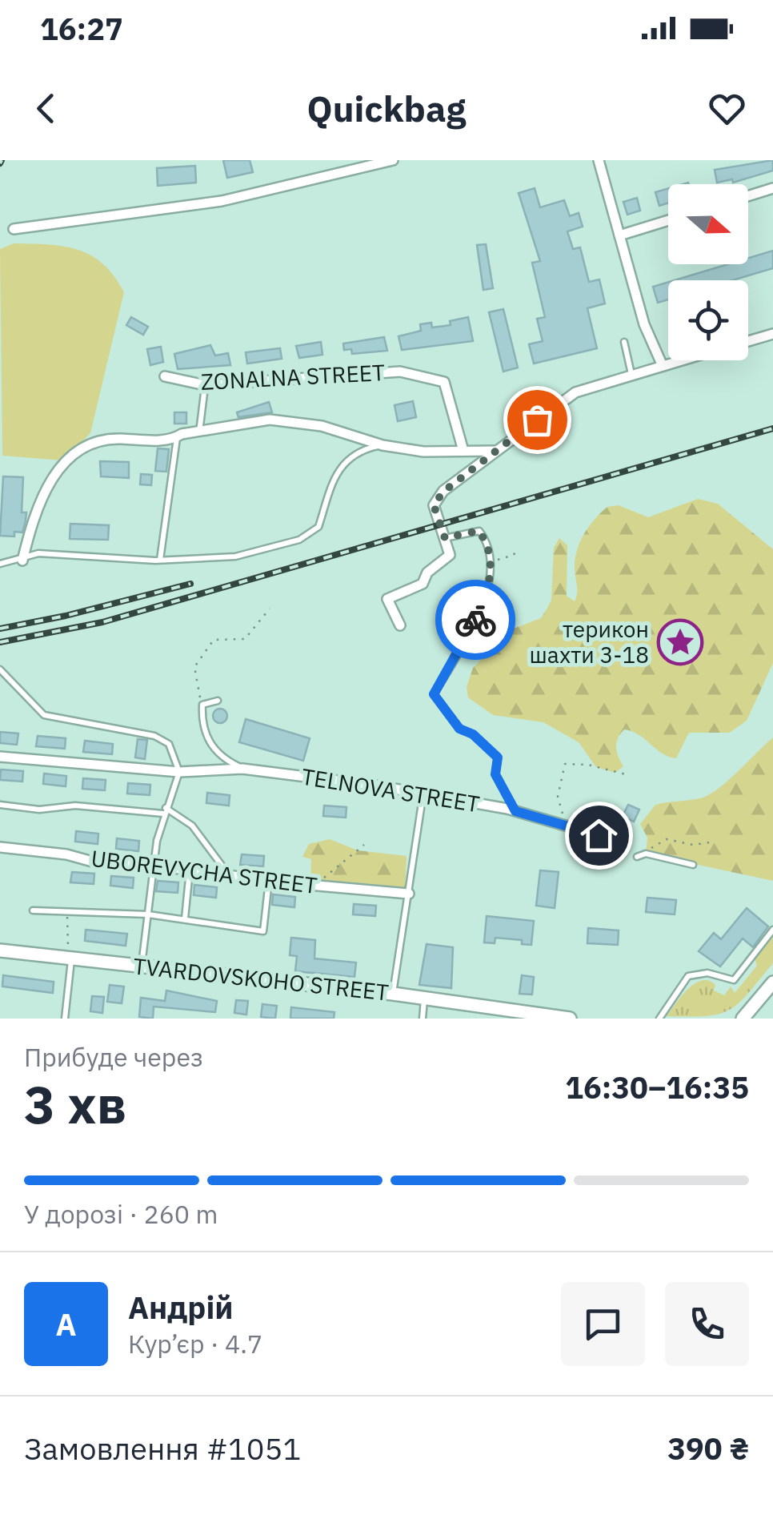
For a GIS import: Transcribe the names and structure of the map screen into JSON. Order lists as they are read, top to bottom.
{
  "streets": {
    "main road": ["TVARDOVSKOHO STREET"],
    "street": ["ZONALNA STREET", "TELNOVA STREET", "UBOREVYCHA STREET"]
  },
  "places": {
    "place": ["терикон шахти 3-18"]
  },
  "north": "right",
  "page": {
    "status": "16:27",
    "header": "Quickbag",
    "heading": ["3 хв", "Прибуде через", "16:30–16:35"],
    "panel": [
      "Андрій",
      "Кур’єр · 4.7",
      "Замовлення #1051",
      "390 ₴"
    ],
    "bar": "У дорозі · 260 m",
    "round": "А"
  }
}
